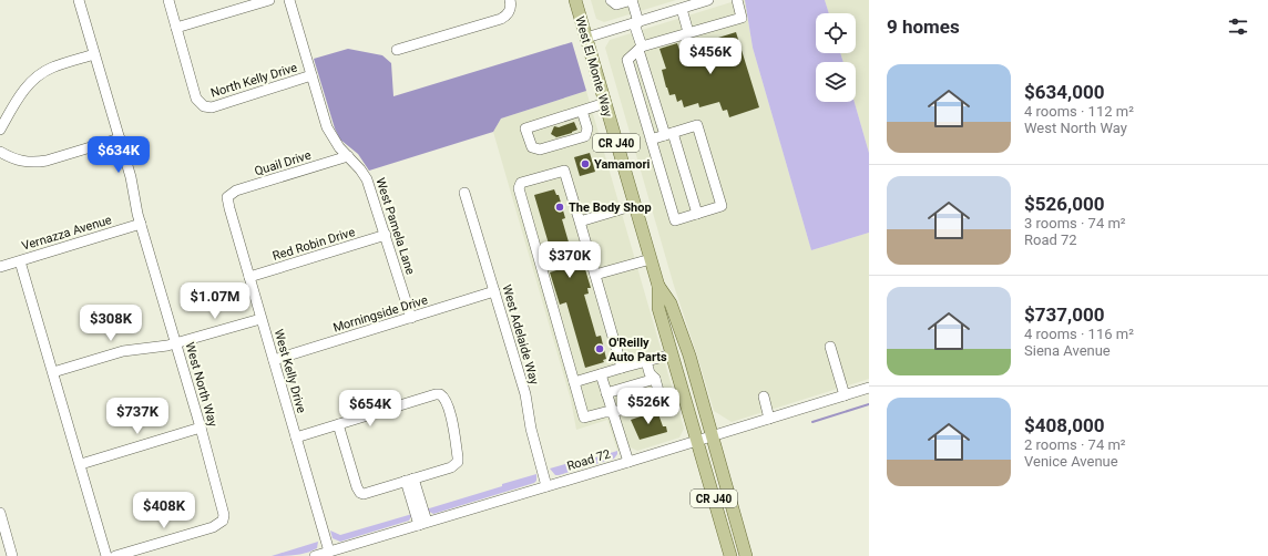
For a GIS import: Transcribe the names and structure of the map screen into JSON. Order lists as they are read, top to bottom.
{
  "streets": {
    "main road": ["West El Monte Way", "CR J40"],
    "street": [
      "North Kelly Drive",
      "Quail Drive",
      "West Pamela Lane",
      "Vernazza Avenue",
      "Red Robin Drive",
      "Morningside Drive",
      "West Adelaide Way",
      "West Kelly Drive",
      "West North Way",
      "Road 72"
    ]
  },
  "crossings": [
    ["West El Monte Way", "CR J40"],
    ["West El Monte Way", "Road 72"],
    ["North Kelly Drive", "West Pamela Lane"],
    ["CR J40", "Road 72"],
    ["Quail Drive", "West Pamela Lane"],
    ["Quail Drive", "West Kelly Drive"],
    ["West Pamela Lane", "Red Robin Drive"],
    ["West Pamela Lane", "Morningside Drive"],
    ["Vernazza Avenue", "West North Way"],
    ["Red Robin Drive", "West Kelly Drive"],
    ["Morningside Drive", "West Adelaide Way"],
    ["Morningside Drive", "West Kelly Drive"],
    ["West Adelaide Way", "Road 72"],
    ["West Kelly Drive", "Road 72"]
  ],
  "places": ["Yamamori", "The Body Shop", "O'Reilly Auto Parts"],
  "page": {
    "heading": "9 homes",
    "price": [
      "$456K",
      "$634K",
      "$370K",
      "$1.07M",
      "$308K",
      "$526K",
      "$654K",
      "$737K",
      "$408K"
    ],
    "list": [
      {
        "name": "$634,000",
        "note": "4 rooms · 112 m² · West North Way"
      },
      {
        "name": "$526,000",
        "note": "3 rooms · 74 m² · Road 72"
      },
      {
        "name": "$737,000",
        "note": "4 rooms · 116 m² · Siena Avenue"
      },
      {
        "name": "$408,000",
        "note": "2 rooms · 74 m² · Venice Avenue"
      }
    ]
  }
}
